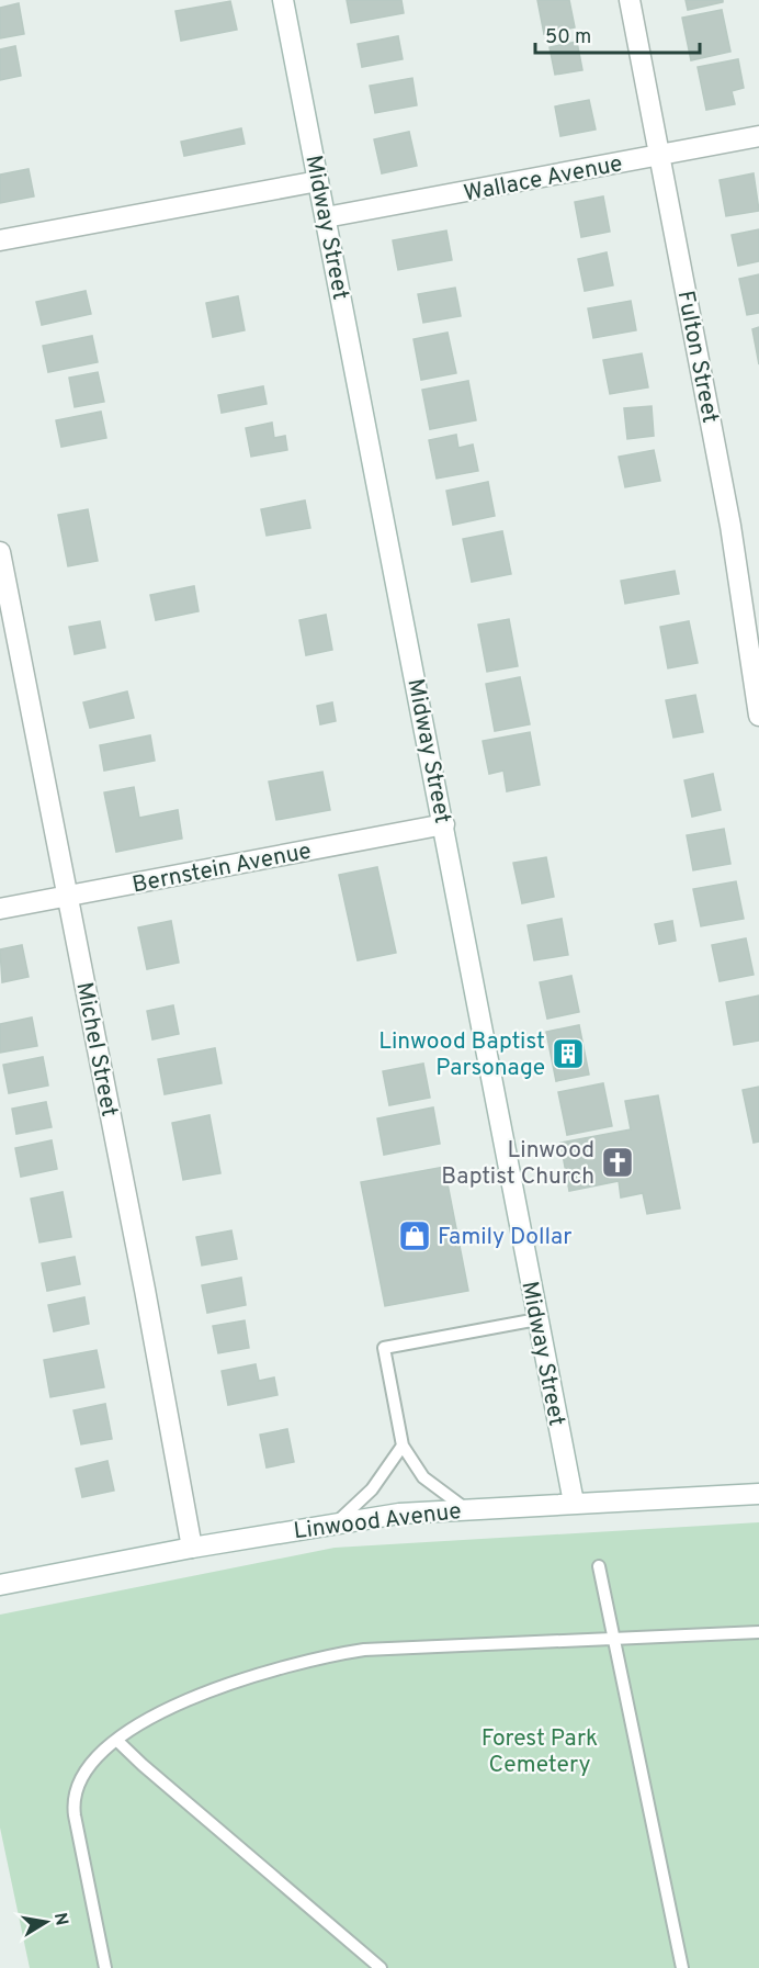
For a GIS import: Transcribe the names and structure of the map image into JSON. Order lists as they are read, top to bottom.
{
  "streets": {
    "street": [
      "Wallace Avenue",
      "Midway Street",
      "Fulton Street",
      "Bernstein Avenue",
      "Michel Street",
      "Linwood Avenue"
    ]
  },
  "crossings": [
    ["Wallace Avenue", "Midway Street"],
    ["Wallace Avenue", "Fulton Street"],
    ["Midway Street", "Bernstein Avenue"],
    ["Midway Street", "Linwood Avenue"],
    ["Bernstein Avenue", "Michel Street"],
    ["Michel Street", "Linwood Avenue"]
  ],
  "parks": ["Forest Park Cemetery"],
  "places": {
    "building": ["Linwood Baptist Parsonage"],
    "church": ["Linwood Baptist Church"],
    "shop": ["Family Dollar"]
  },
  "scale_bar": "50 m",
  "north": "right"
}
